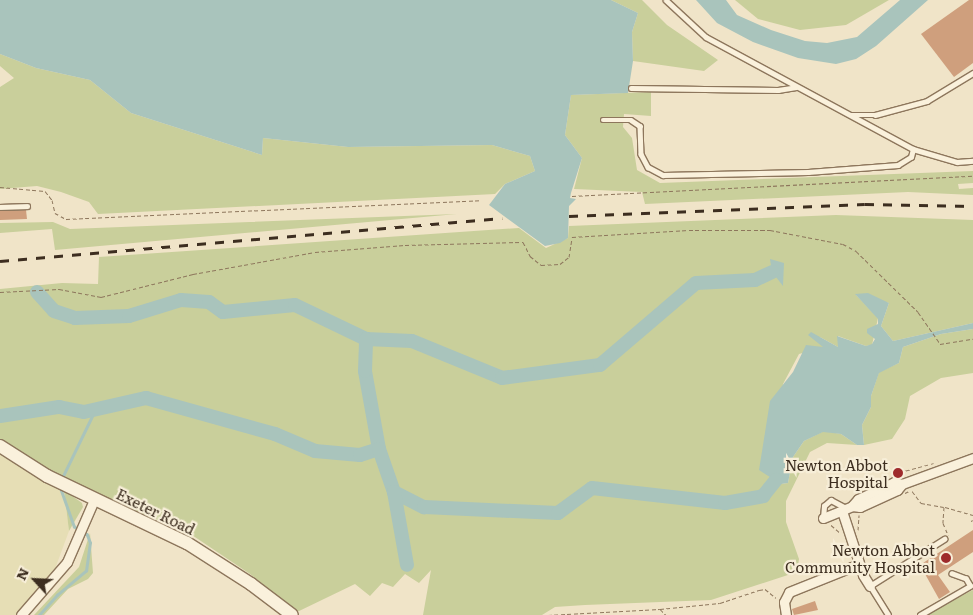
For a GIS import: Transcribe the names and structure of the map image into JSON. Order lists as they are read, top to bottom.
{
  "streets": {
    "street": ["Exeter Road"]
  },
  "places": ["Newton Abbot Hospital", "Newton Abbot Community Hospital"],
  "north": "top left"
}
